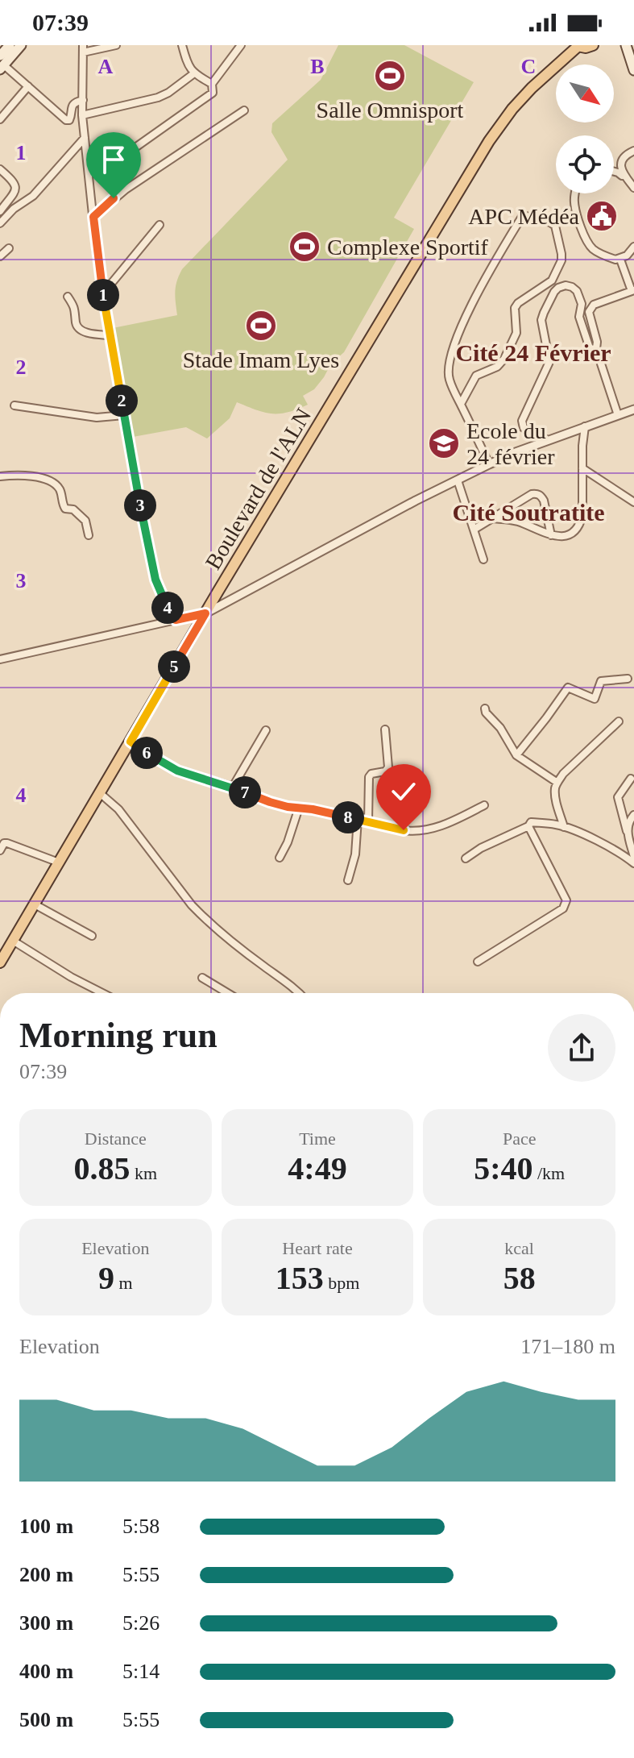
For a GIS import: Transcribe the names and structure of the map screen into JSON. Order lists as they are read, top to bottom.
{
  "streets": {
    "main road": ["Boulevard de l'ALN"]
  },
  "districts": ["Cité 24 Février", "Cité Soutratite"],
  "places": {
    "sports": ["Salle Omnisport", "Complexe Sportif", "Stade Imam Lyes"],
    "public building": ["APC Médéa"],
    "school or university": ["Ecole du 24 février"]
  },
  "north": "bottom right",
  "page": {
    "status": "07:39",
    "pins": [
      "1",
      "2",
      "3",
      "4",
      "5",
      "6",
      "7",
      "8"
    ],
    "heading": ["Morning run", "07:39"],
    "stats": [
      ["Distance", "0.85 km"],
      ["Time", "4:49"],
      ["Pace", "5:40 /km"],
      ["Elevation", "9 m"],
      ["Heart rate", "153 bpm"],
      ["kcal", "58"]
    ],
    "chart": ["Elevation", "171–180 m"],
    "list": [
      {
        "name": "100 m",
        "note": "5:58"
      },
      {
        "name": "200 m",
        "note": "5:55"
      },
      {
        "name": "300 m",
        "note": "5:26"
      },
      {
        "name": "400 m",
        "note": "5:14"
      },
      {
        "name": "500 m",
        "note": "5:55"
      }
    ]
  },
  "grid": {
    "columns": ["A", "B", "C"],
    "rows": [
      "1",
      "2",
      "3",
      "4"
    ]
  }
}
